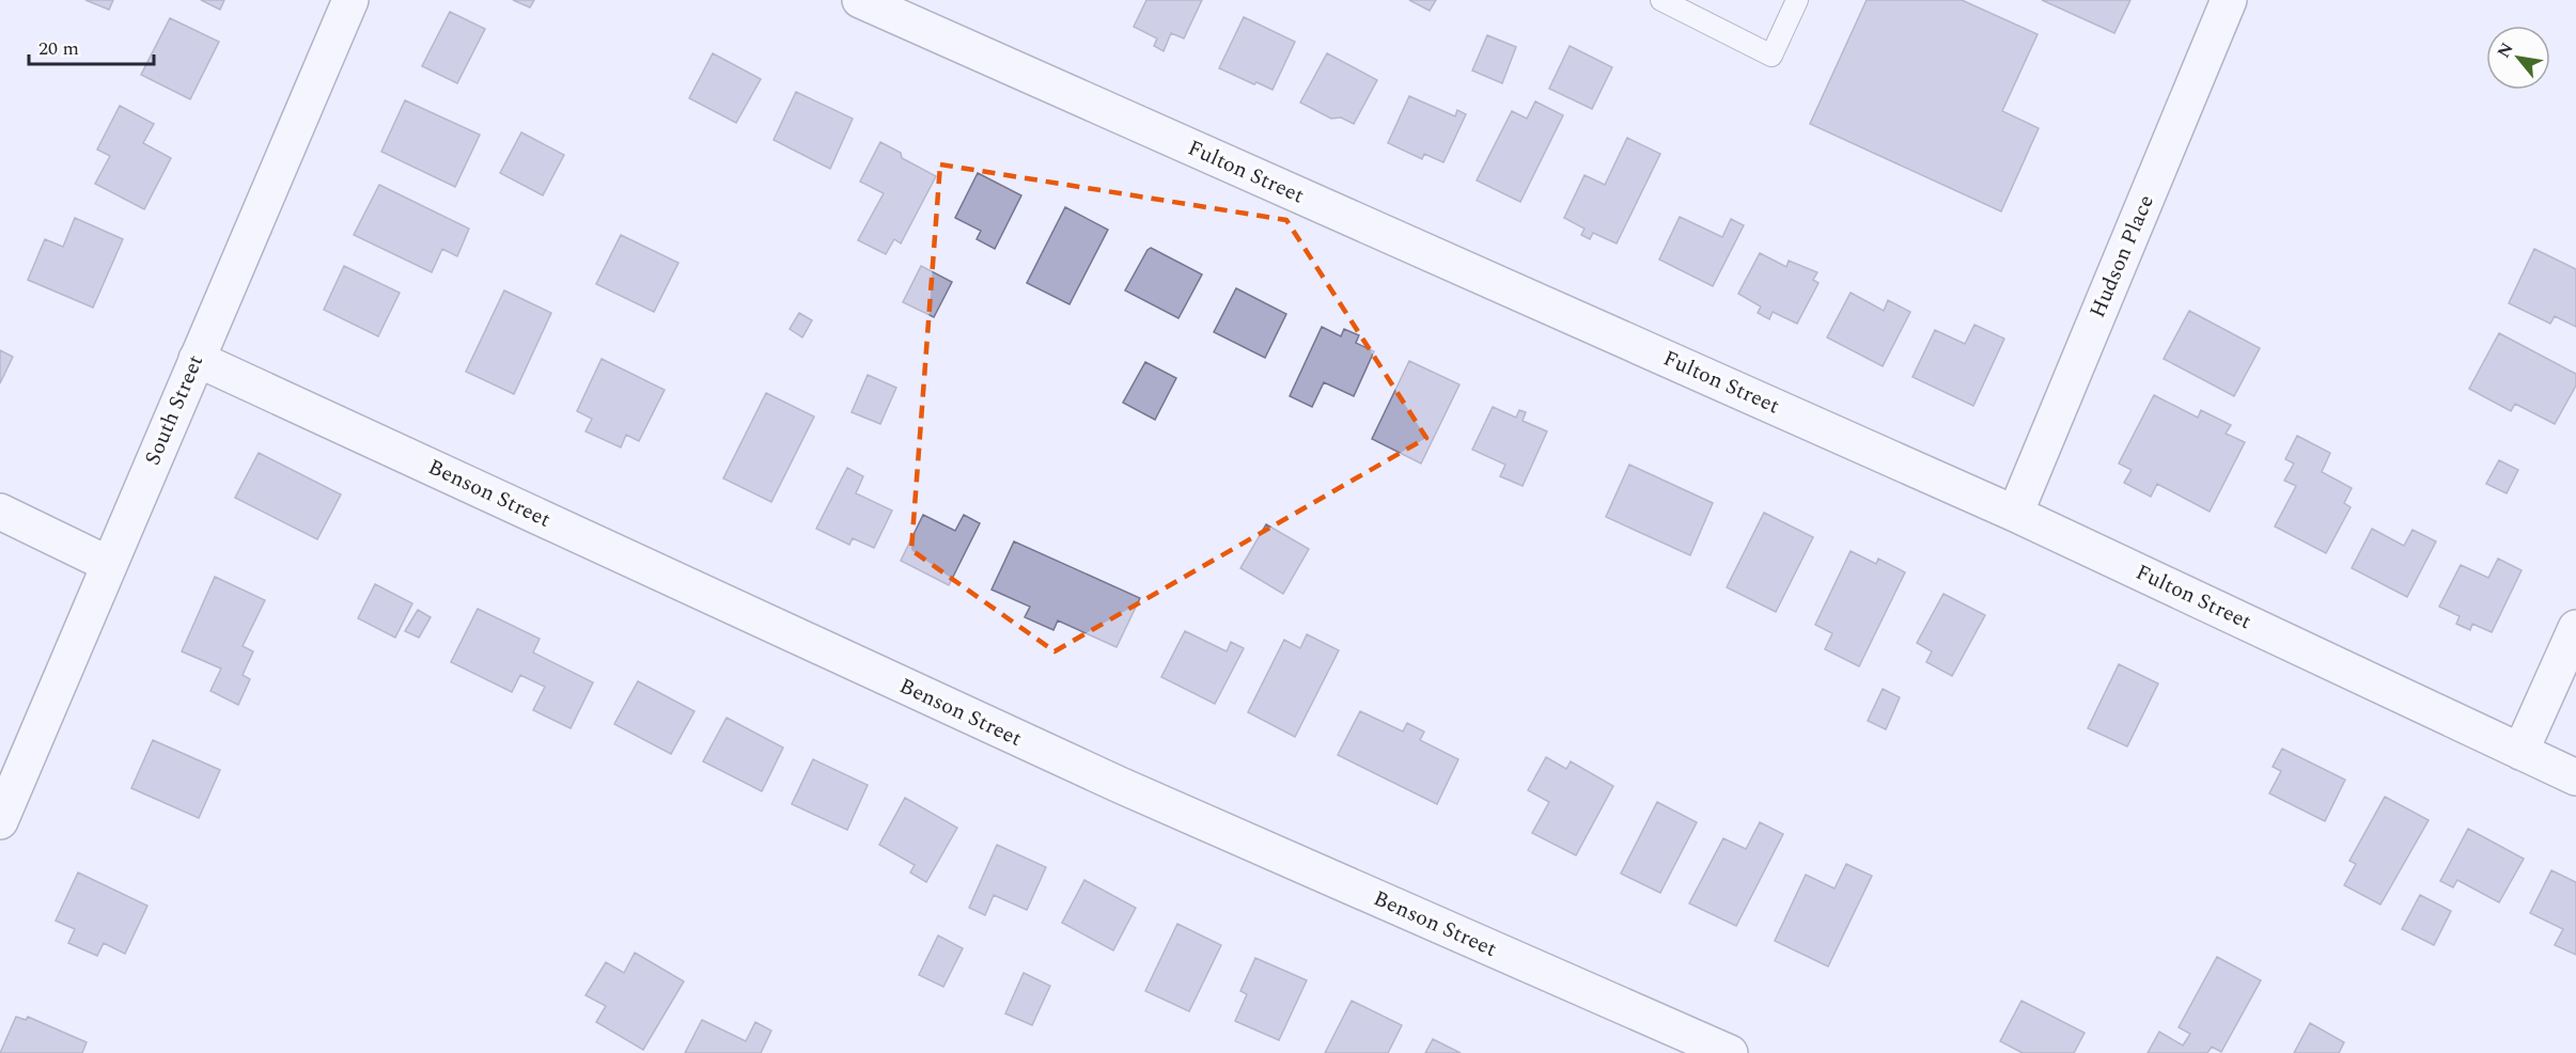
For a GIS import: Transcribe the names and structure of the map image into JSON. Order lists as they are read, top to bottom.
{
  "streets": {
    "street": [
      "Fulton Street",
      "Hudson Place",
      "South Street",
      "Benson Street"
    ]
  },
  "crossings": [
    ["Fulton Street", "Hudson Place"],
    ["South Street", "Benson Street"]
  ],
  "scale_bar": "20 m",
  "north": "top left"
}
